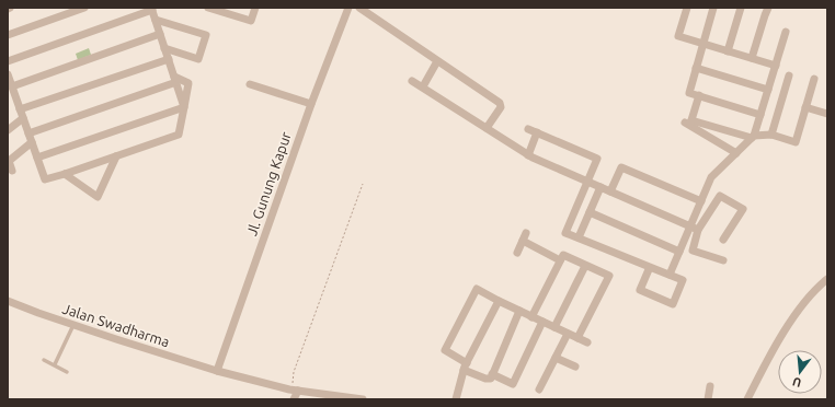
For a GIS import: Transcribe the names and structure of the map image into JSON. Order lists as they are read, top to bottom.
{
  "streets": {
    "street": ["Jl. Gunung Kapur", "Jalan Swadharma"]
  },
  "crossings": [
    ["Jl. Gunung Kapur", "Jalan Swadharma"]
  ],
  "north": "bottom"
}
